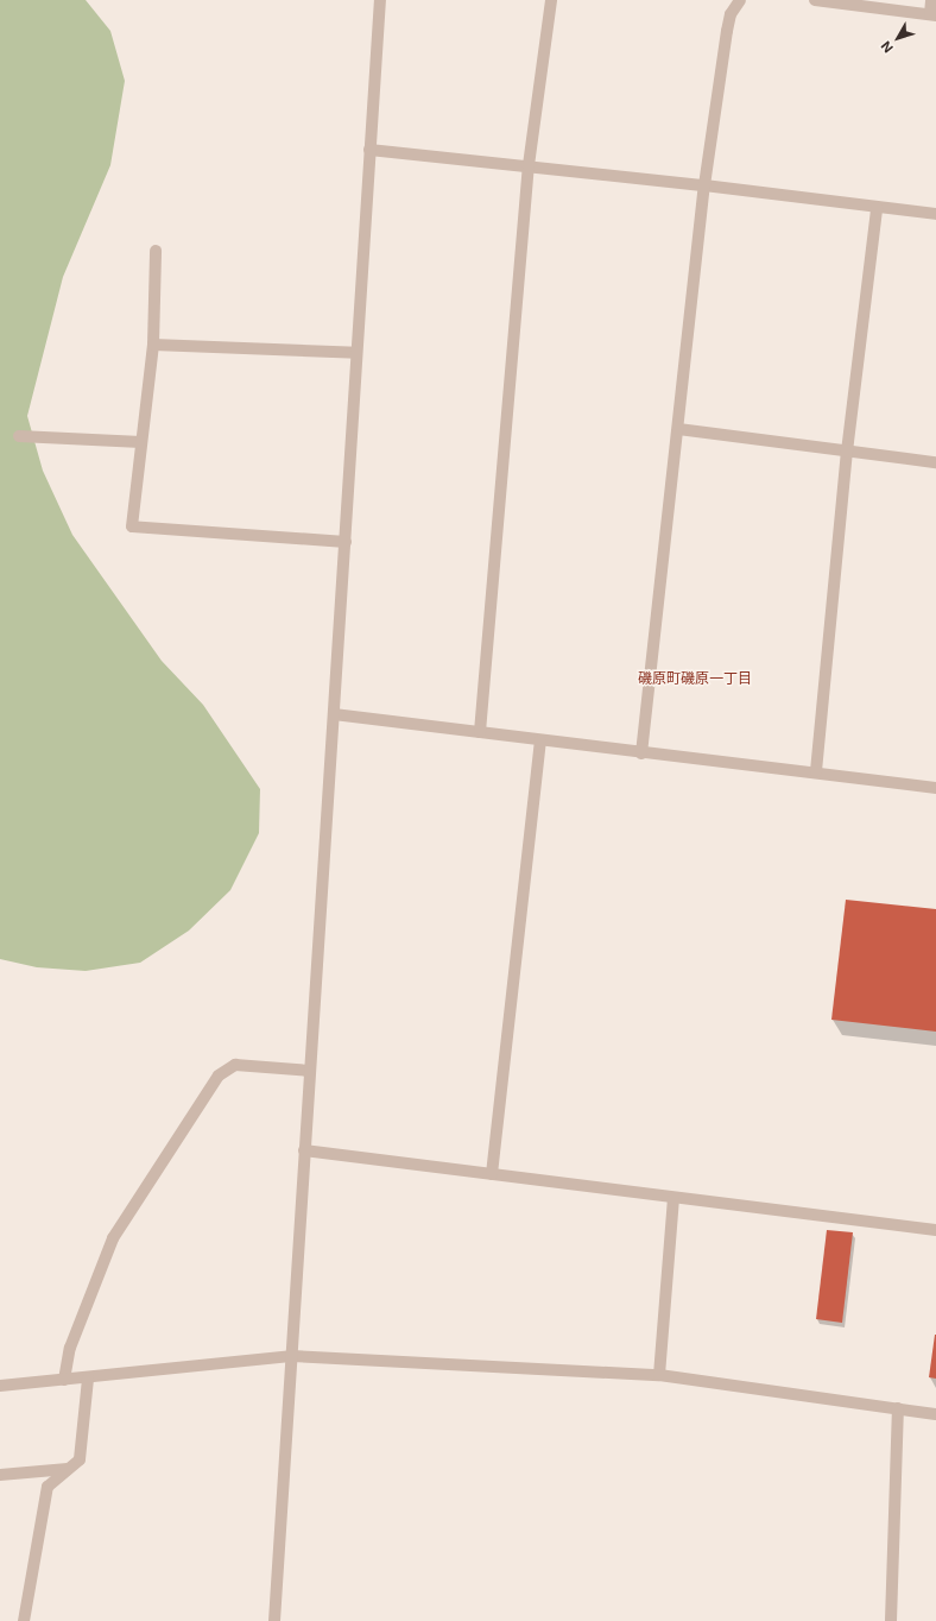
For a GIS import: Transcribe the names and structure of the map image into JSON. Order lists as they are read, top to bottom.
{
  "districts": ["磯原町磯原一丁目"],
  "north": "bottom left"
}
